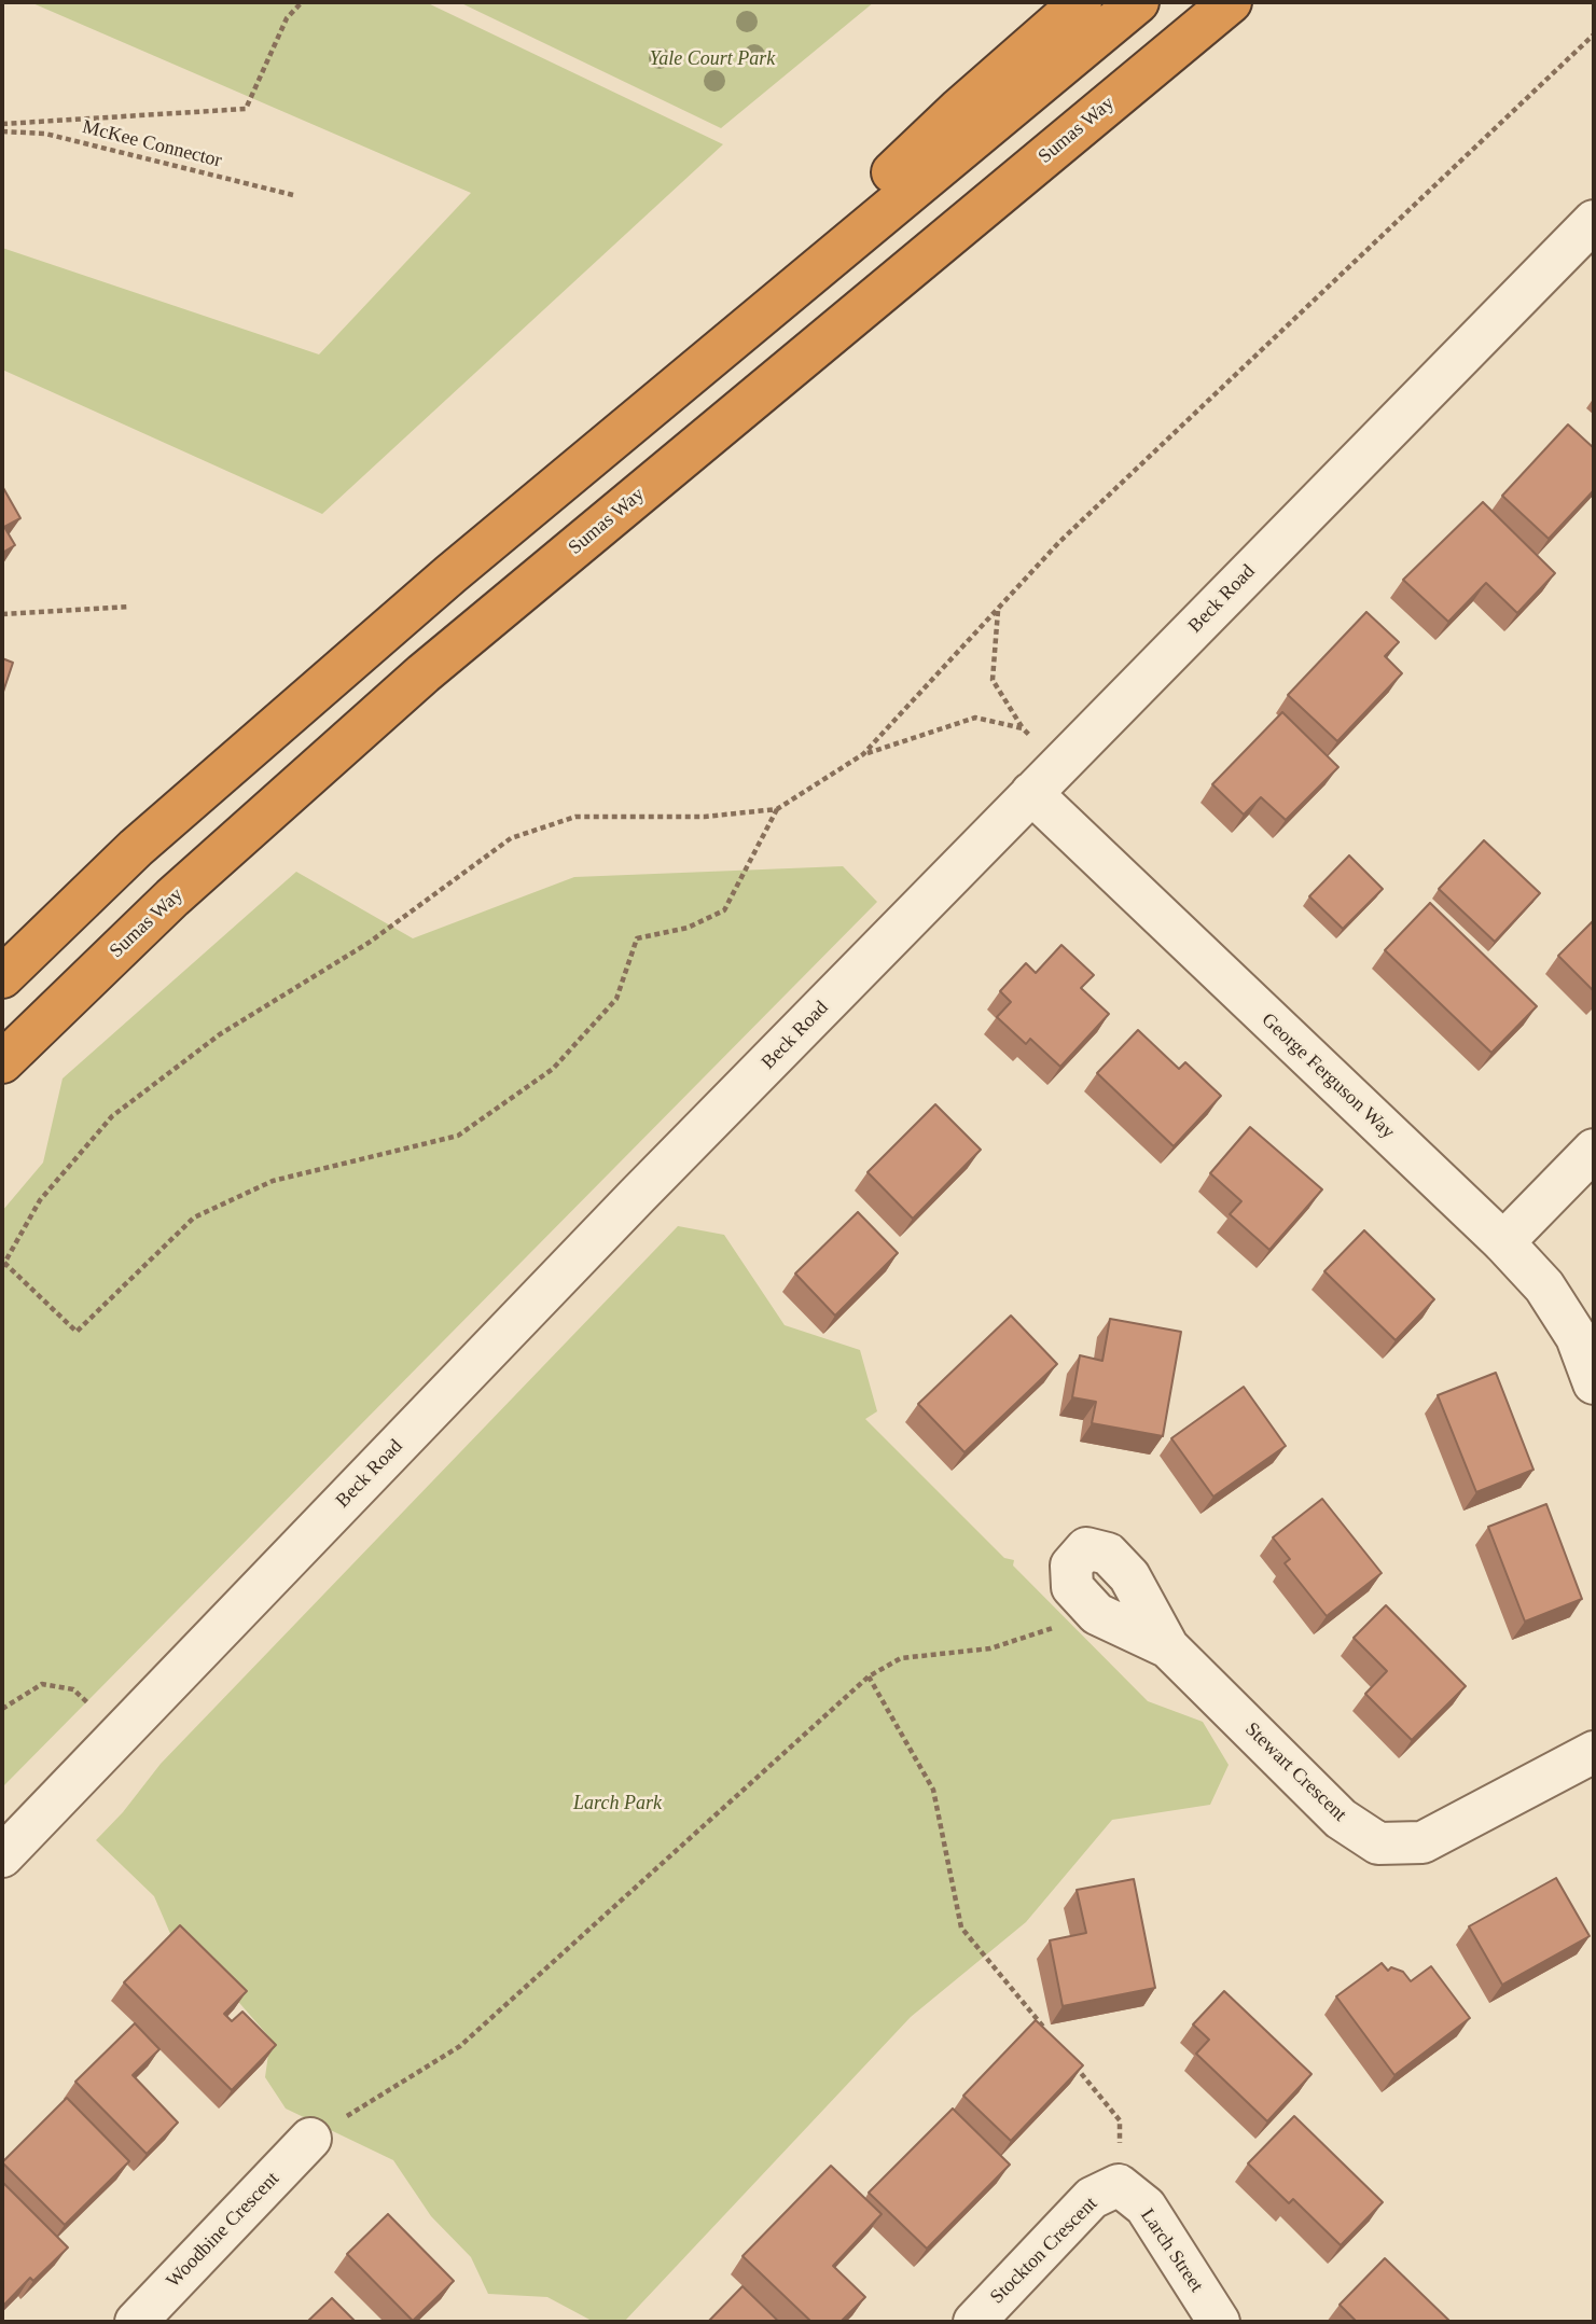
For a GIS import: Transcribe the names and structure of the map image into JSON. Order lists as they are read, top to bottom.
{
  "streets": {
    "highway": ["Sumas Way"],
    "street": [
      "Beck Road",
      "George Ferguson Way",
      "Stewart Crescent",
      "Woodbine Crescent",
      "Stockton Crescent",
      "Larch Street"
    ],
    "path": ["McKee Connector"]
  },
  "crossings": [
    ["Beck Road", "George Ferguson Way"],
    ["Stockton Crescent", "Larch Street"]
  ],
  "parks": ["Yale Court Park", "Larch Park"]
}
